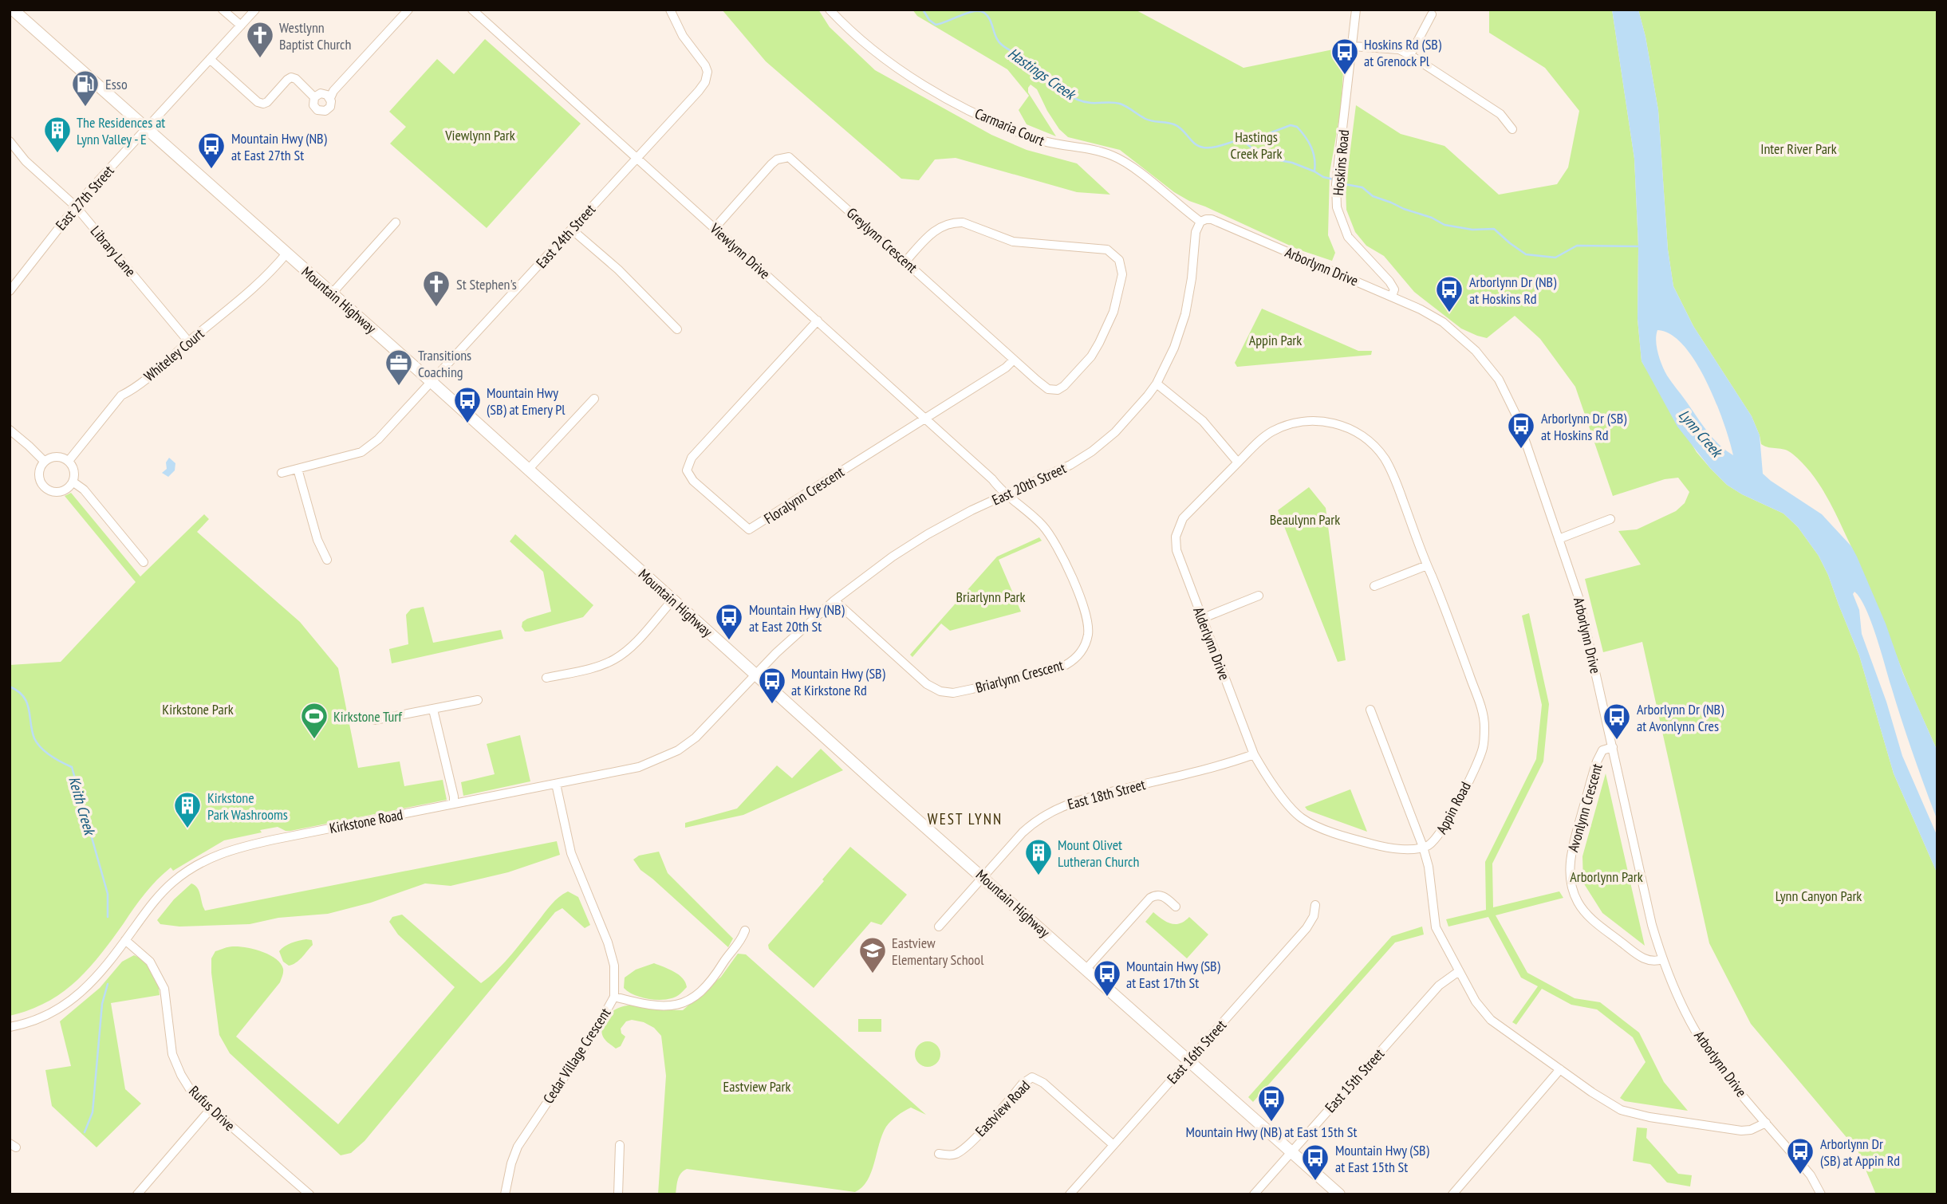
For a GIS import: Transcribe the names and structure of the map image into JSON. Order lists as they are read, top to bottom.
{
  "streets": {
    "main road": ["Mountain Highway"],
    "street": [
      "Carmaria Court",
      "Hoskins Road",
      "East 27th Street",
      "East 24th Street",
      "Greylynn Crescent",
      "Library Lane",
      "Viewlynn Drive",
      "Arborlynn Drive",
      "Whiteley Court",
      "East 20th Street",
      "Floralynn Crescent",
      "Alderlynn Drive",
      "Briarlynn Crescent",
      "East 18th Street",
      "Appin Road",
      "Avonlynn Crescent",
      "Kirkstone Road",
      "East 16th Street",
      "Cedar Village Crescent",
      "East 15th Street",
      "Rufus Drive",
      "Eastview Road"
    ]
  },
  "crossings": [
    ["Carmaria Court", "Arborlynn Drive"],
    ["Carmaria Court", "East 20th Street"],
    ["Hoskins Road", "Arborlynn Drive"],
    ["East 27th Street", "Library Lane"],
    ["East 27th Street", "Mountain Highway"],
    ["East 24th Street", "Viewlynn Drive"],
    ["East 24th Street", "Mountain Highway"],
    ["Greylynn Crescent", "Viewlynn Drive"],
    ["Greylynn Crescent", "Floralynn Crescent"],
    ["Library Lane", "Whiteley Court"],
    ["Viewlynn Drive", "East 20th Street"],
    ["Viewlynn Drive", "Floralynn Crescent"],
    ["Viewlynn Drive", "Briarlynn Crescent"],
    ["Arborlynn Drive", "East 20th Street"],
    ["Arborlynn Drive", "Avonlynn Crescent"],
    ["Mountain Highway", "Whiteley Court"],
    ["Mountain Highway", "East 20th Street"],
    ["Mountain Highway", "East 18th Street"],
    ["Mountain Highway", "Kirkstone Road"],
    ["Mountain Highway", "East 16th Street"],
    ["Mountain Highway", "East 15th Street"],
    ["East 20th Street", "Briarlynn Crescent"],
    ["East 20th Street", "Kirkstone Road"],
    ["Alderlynn Drive", "East 18th Street"],
    ["Alderlynn Drive", "Appin Road"],
    ["Kirkstone Road", "Cedar Village Crescent"],
    ["Kirkstone Road", "Rufus Drive"],
    ["East 16th Street", "Eastview Road"]
  ],
  "districts": ["WEST LYNN"],
  "water": ["Hastings Creek", "Lynn Creek", "Keith Creek"],
  "parks": [
    "Viewlynn Park",
    "Hastings Creek Park",
    "Inter River Park",
    "Appin Park",
    "Beaulynn Park",
    "Briarlynn Park",
    "Kirkstone Park",
    "Arborlynn Park",
    "Lynn Canyon Park",
    "Eastview Park"
  ],
  "places": {
    "church": ["Westlynn Baptist Church", "St Stephen's"],
    "bus stop": [
      "Hoskins Rd (SB) at Grenock Pl",
      "Mountain Hwy (NB) at East 27th St",
      "Arborlynn Dr (NB) at Hoskins Rd",
      "Mountain Hwy (SB) at Emery Pl",
      "Arborlynn Dr (SB) at Hoskins Rd",
      "Mountain Hwy (NB) at East 20th St",
      "Mountain Hwy (SB) at Kirkstone Rd",
      "Arborlynn Dr (NB) at Avonlynn Cres",
      "Mountain Hwy (SB) at East 17th St",
      "Mountain Hwy (NB) at East 15th St",
      "Arborlynn Dr (SB) at Appin Rd",
      "Mountain Hwy (SB) at East 15th St"
    ],
    "fuel station": ["Esso"],
    "building": ["The Residences at Lynn Valley - E", "Kirkstone Park Washrooms", "Mount Olivet Lutheran Church"],
    "office": ["Transitions Coaching"],
    "sports": ["Kirkstone Turf"],
    "school or university": ["Eastview Elementary School"]
  }
}
